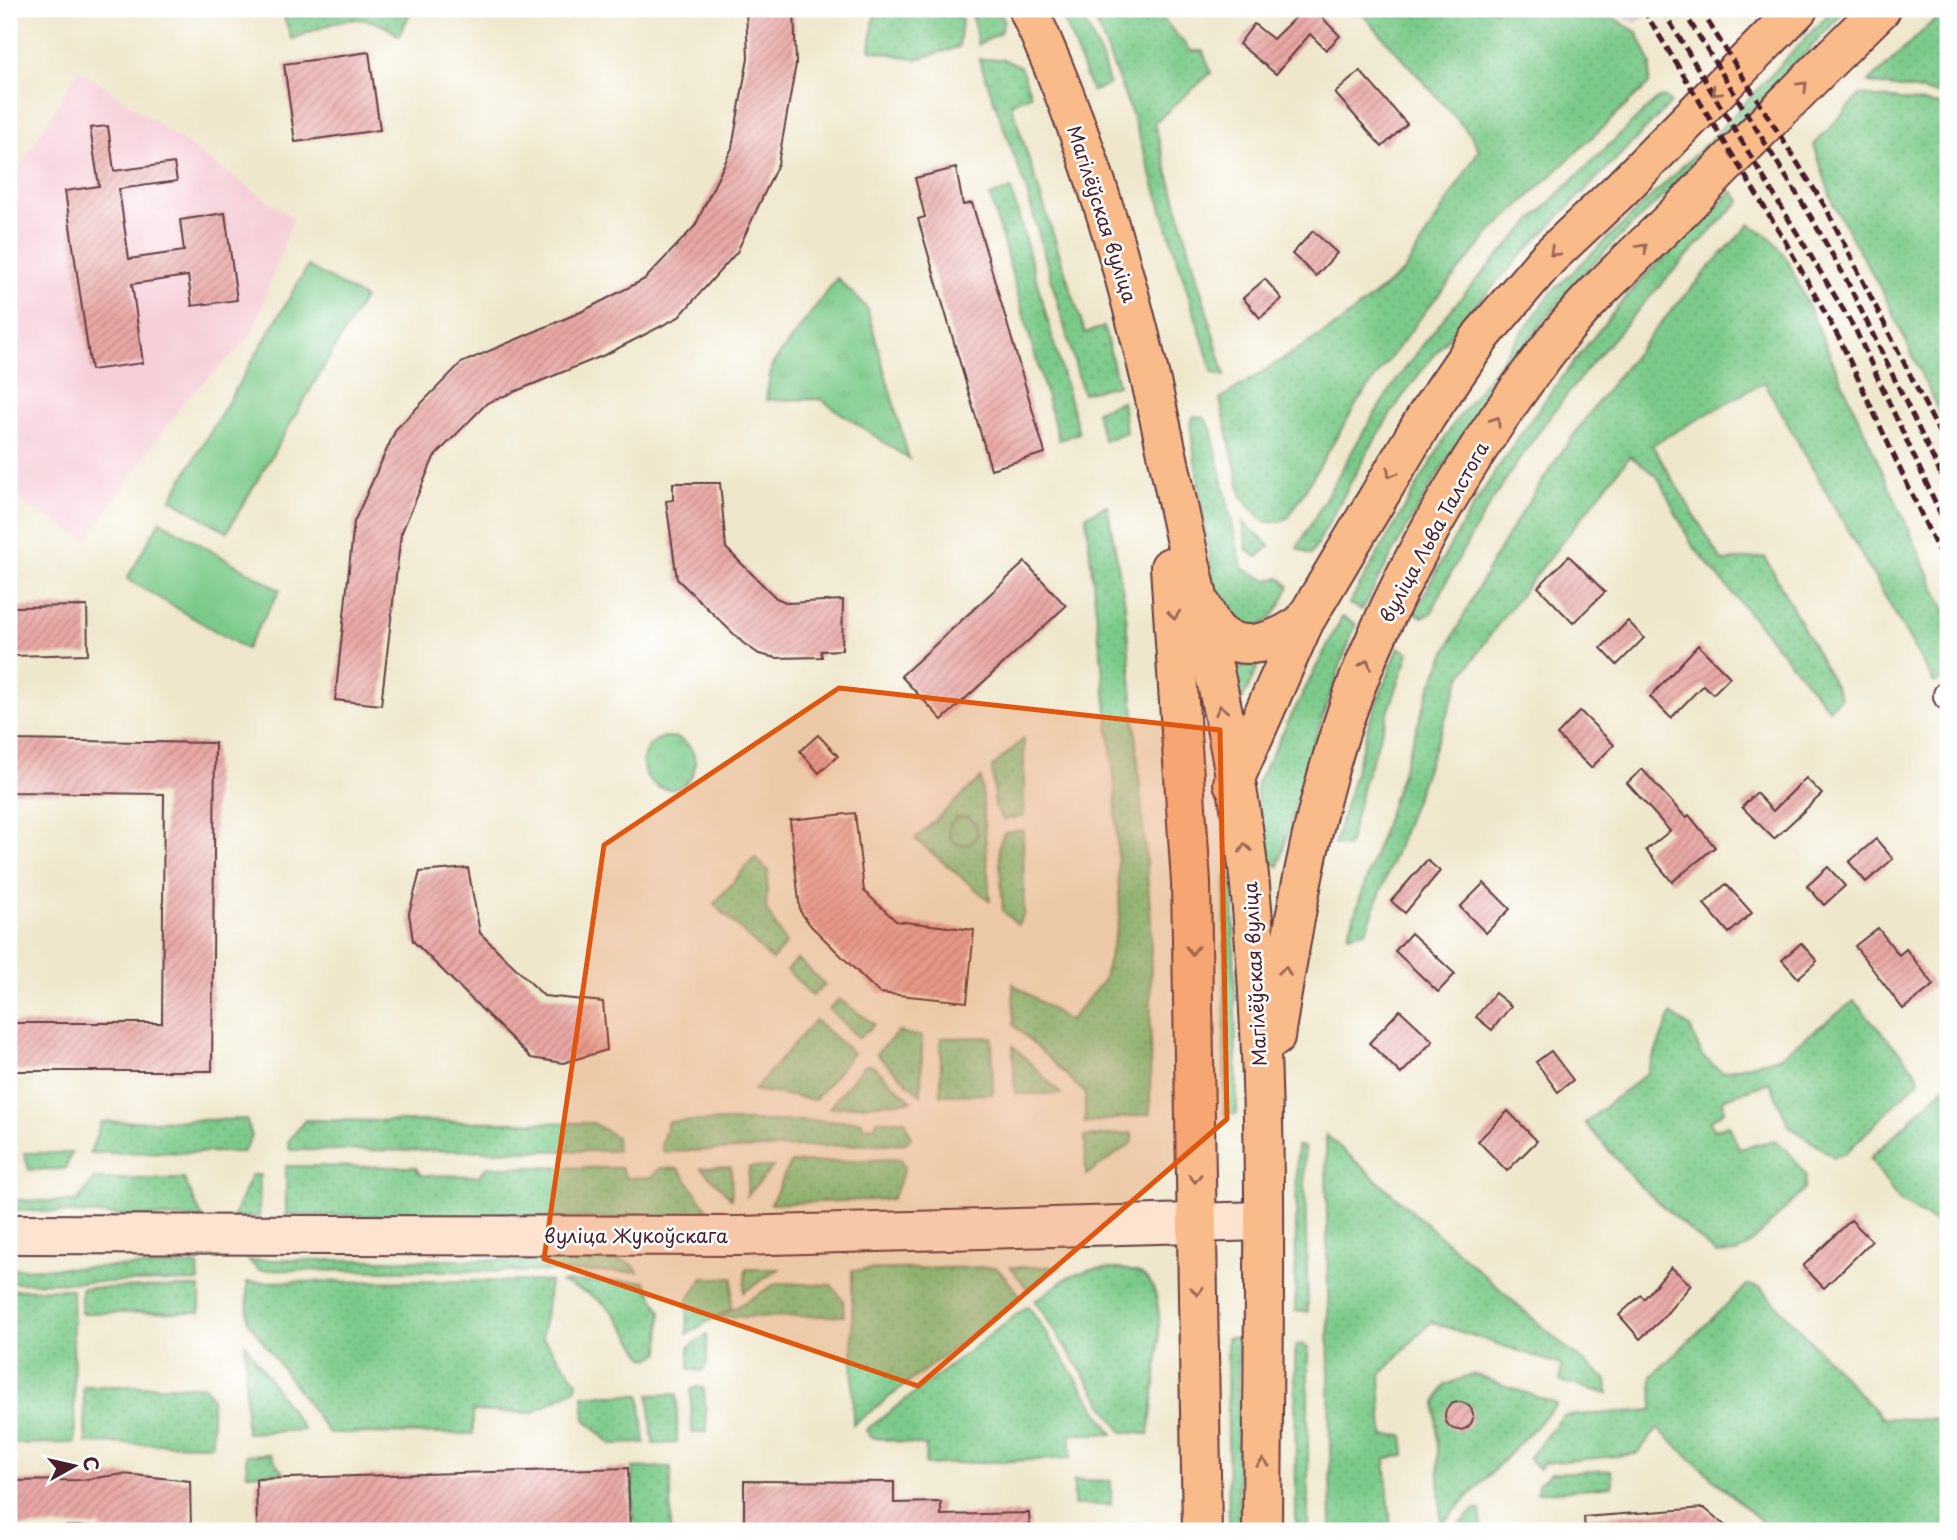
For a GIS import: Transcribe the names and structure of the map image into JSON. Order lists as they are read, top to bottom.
{
  "streets": {
    "main road": ["Магілёўская вуліца", "вуліца Льва Талстога", "вуліца Жукоўскага"]
  },
  "crossings": [
    ["Магілёўская вуліца", "вуліца Льва Талстога"],
    ["Магілёўская вуліца", "вуліца Жукоўскага"]
  ],
  "north": "right"
}
